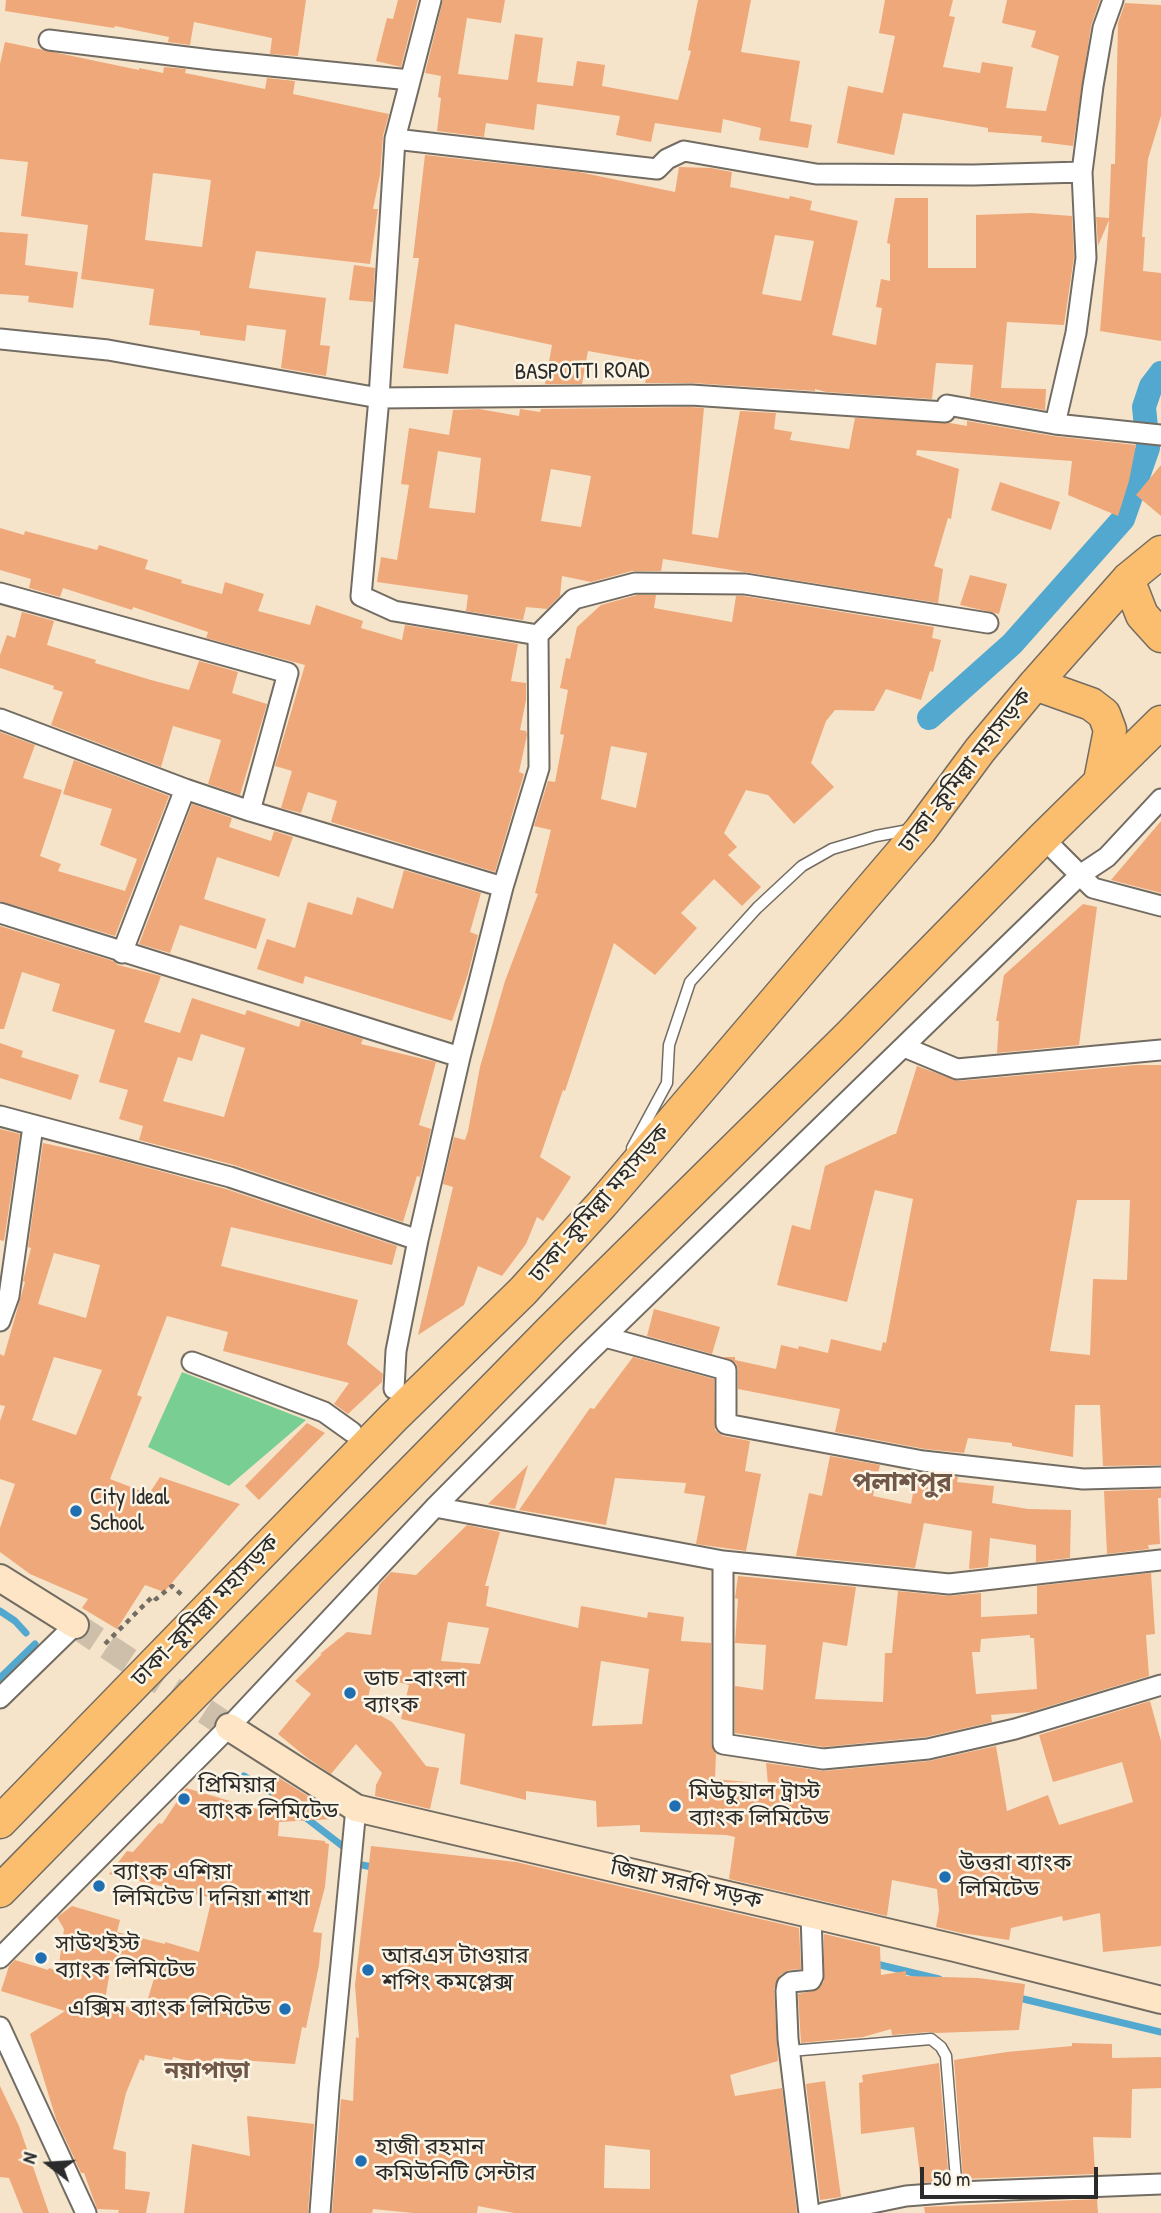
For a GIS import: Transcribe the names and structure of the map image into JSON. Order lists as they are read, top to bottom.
{
  "streets": {
    "highway": ["ঢাকা–কুমিল্লা মহাসড়ক"],
    "main road": ["জিয়া সরণি সড়ক"],
    "street": ["BASPOTTI ROAD"]
  },
  "districts": ["পলাশপুর", "নয়াপাড়া"],
  "places": [
    "City Ideal School",
    "ডাচ -বাংলা ব্যাংক",
    "প্রিমিয়ার ব্যাংক লিমিটেড",
    "মিউচুয়াল ট্রাস্ট ব্যাংক লিমিটেড",
    "উত্তরা ব্যাংক লিমিটেড",
    "ব্যাংক এশিয়া লিমিটেড | দনিয়া শাখা",
    "সাউথইস্ট ব্যাংক লিমিটেড",
    "আরএস টাওয়ার শপিং কমপ্লেক্স",
    "এক্সিম ব্যাংক লিমিটেড",
    "হাজী রহমান কমিউনিটি সেন্টার"
  ],
  "scale_bar": "50 m",
  "north": "left"
}
